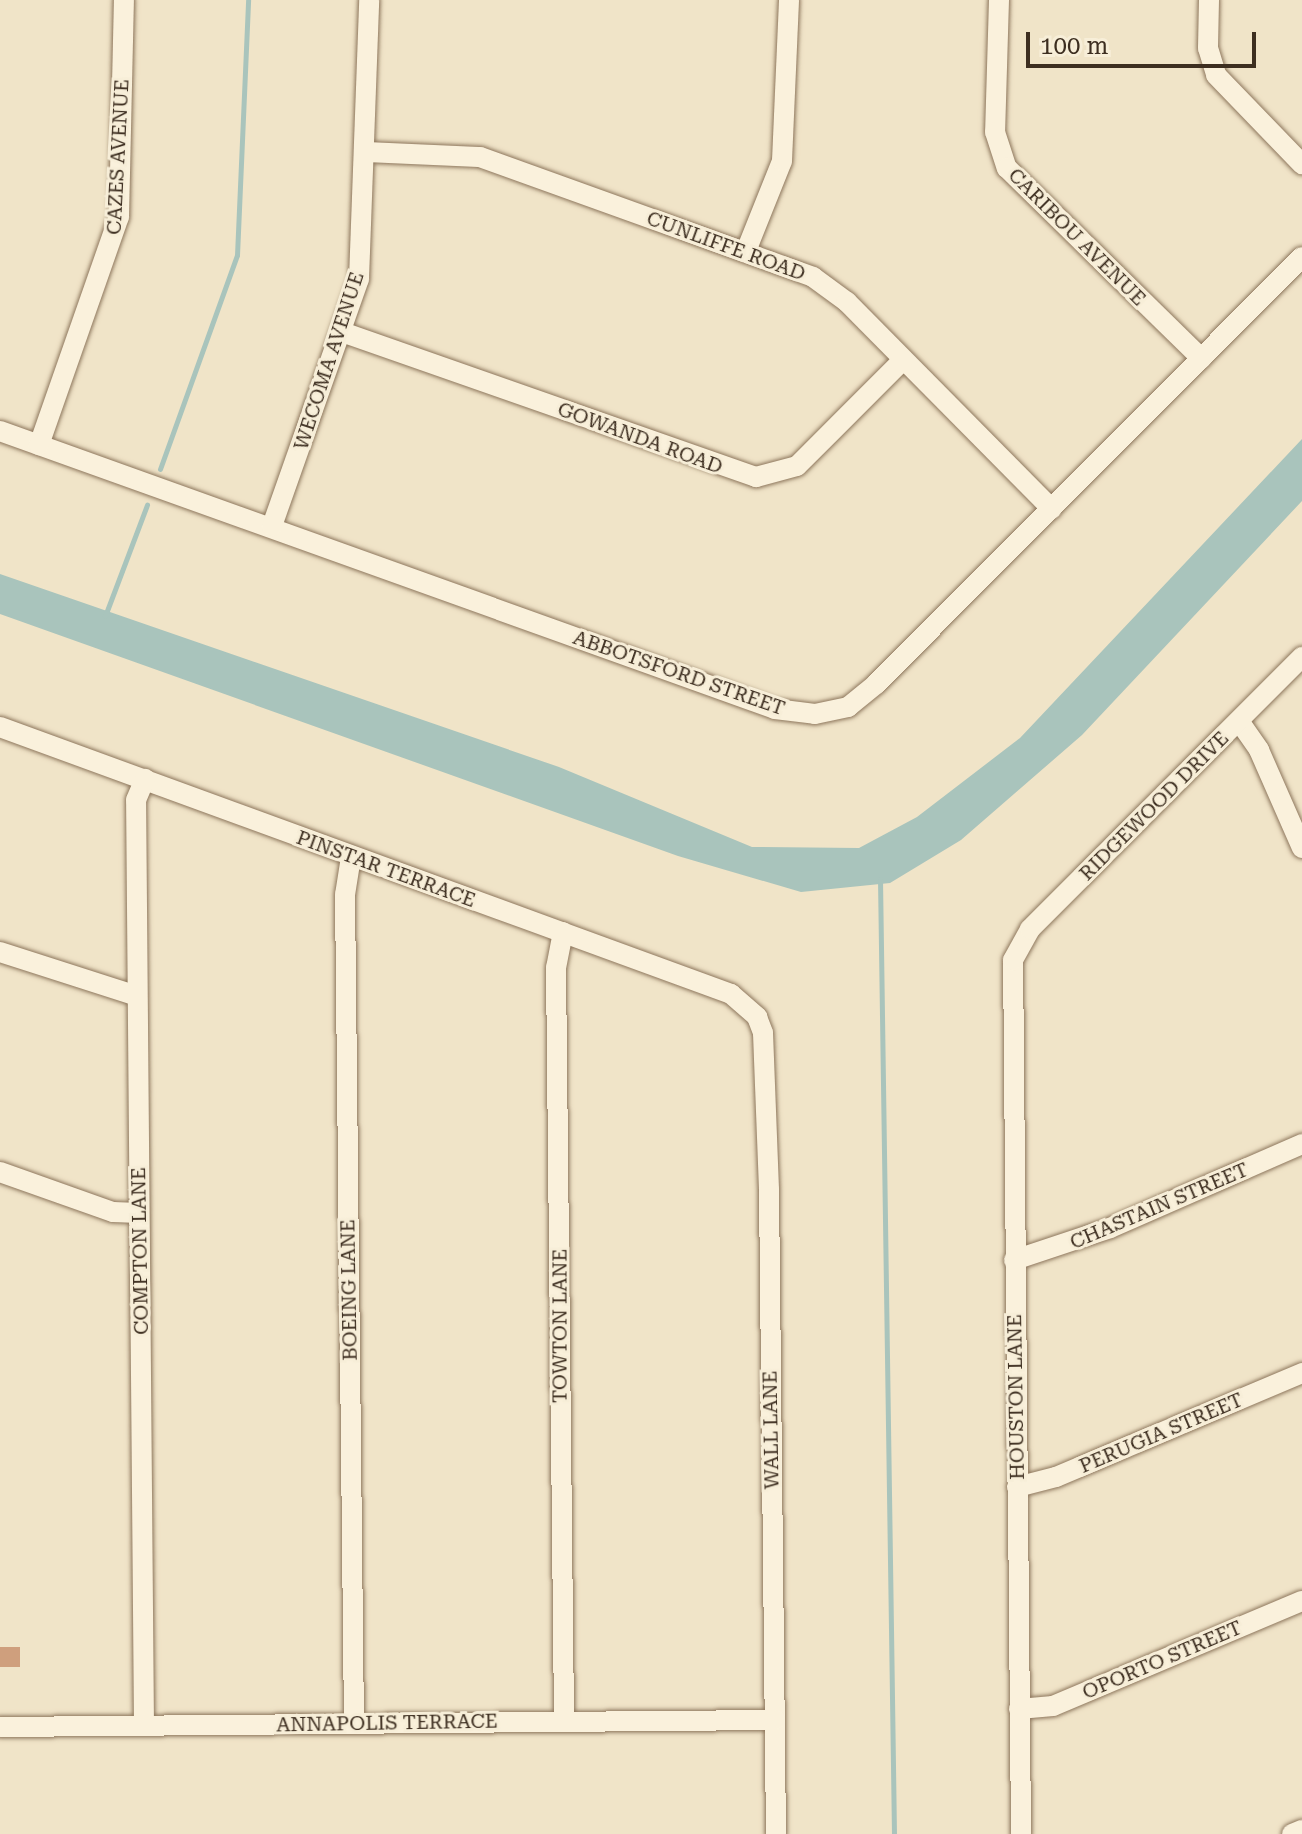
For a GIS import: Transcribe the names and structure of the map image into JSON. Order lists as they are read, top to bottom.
{
  "streets": {
    "street": [
      "CAZES AVENUE",
      "CARIBOU AVENUE",
      "CUNLIFFE ROAD",
      "WECOMA AVENUE",
      "GOWANDA ROAD",
      "ABBOTSFORD STREET",
      "RIDGEWOOD DRIVE",
      "PINSTAR TERRACE",
      "CHASTAIN STREET",
      "COMPTON LANE",
      "BOEING LANE",
      "TOWTON LANE",
      "HOUSTON LANE",
      "WALL LANE",
      "PERUGIA STREET",
      "OPORTO STREET",
      "ANNAPOLIS TERRACE"
    ]
  },
  "crossings": [
    ["CAZES AVENUE", "ABBOTSFORD STREET"],
    ["CARIBOU AVENUE", "ABBOTSFORD STREET"],
    ["CUNLIFFE ROAD", "WECOMA AVENUE"],
    ["CUNLIFFE ROAD", "GOWANDA ROAD"],
    ["CUNLIFFE ROAD", "ABBOTSFORD STREET"],
    ["WECOMA AVENUE", "GOWANDA ROAD"],
    ["WECOMA AVENUE", "ABBOTSFORD STREET"],
    ["RIDGEWOOD DRIVE", "HOUSTON LANE"],
    ["PINSTAR TERRACE", "COMPTON LANE"],
    ["PINSTAR TERRACE", "BOEING LANE"],
    ["PINSTAR TERRACE", "TOWTON LANE"],
    ["PINSTAR TERRACE", "WALL LANE"],
    ["CHASTAIN STREET", "HOUSTON LANE"],
    ["COMPTON LANE", "ANNAPOLIS TERRACE"],
    ["BOEING LANE", "ANNAPOLIS TERRACE"],
    ["TOWTON LANE", "ANNAPOLIS TERRACE"],
    ["HOUSTON LANE", "PERUGIA STREET"],
    ["HOUSTON LANE", "OPORTO STREET"],
    ["WALL LANE", "ANNAPOLIS TERRACE"]
  ],
  "scale_bar": "100 m"
}
